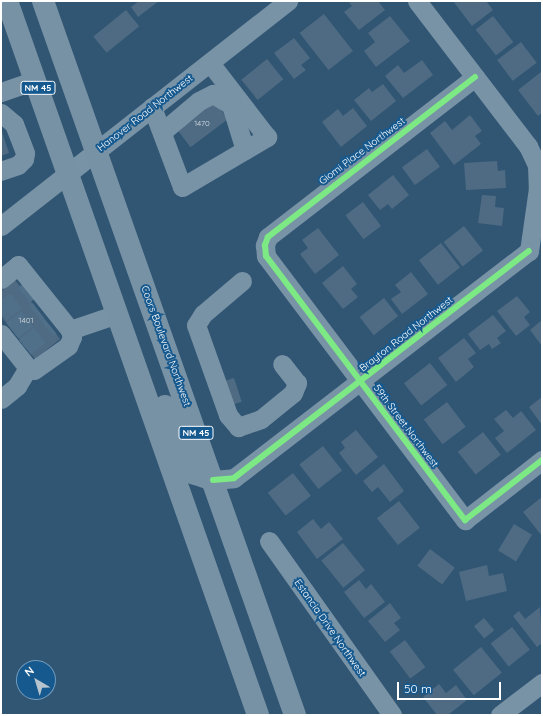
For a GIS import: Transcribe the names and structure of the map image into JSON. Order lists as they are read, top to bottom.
{
  "streets": {
    "main road": ["NM 45", "Coors Boulevard Northwest"],
    "street": [
      "Hanover Road Northwest",
      "Giomi Place Northwest",
      "Brayton Road Northwest",
      "59th Street Northwest",
      "Estancia Drive Northwest"
    ]
  },
  "crossings": [
    ["NM 45", "Hanover Road Northwest"],
    ["Hanover Road Northwest", "Coors Boulevard Northwest"],
    ["Giomi Place Northwest", "59th Street Northwest"],
    ["Brayton Road Northwest", "Coors Boulevard Northwest"],
    ["Brayton Road Northwest", "59th Street Northwest"]
  ],
  "house_numbers": ["1470", "1401"],
  "scale_bar": "50 m",
  "north": "top left"
}
